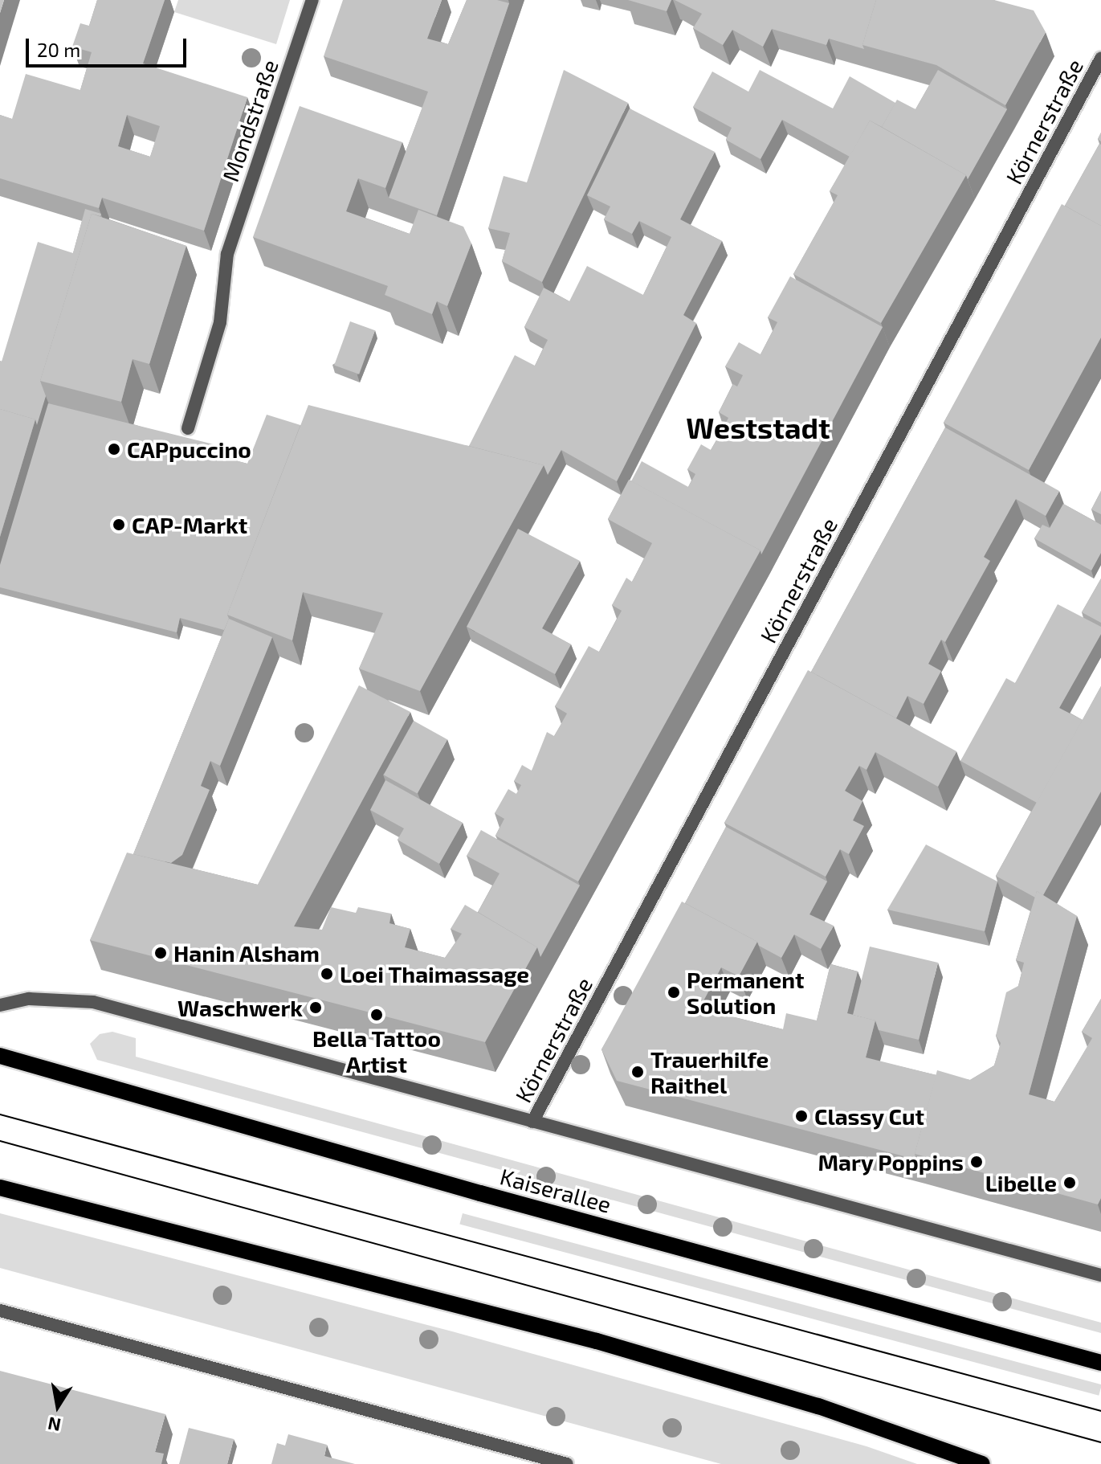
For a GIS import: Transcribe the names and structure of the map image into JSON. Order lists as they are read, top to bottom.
{
  "streets": {
    "main road": ["Kaiserallee"],
    "street": ["Mondstraße", "Körnerstraße"]
  },
  "districts": ["Weststadt"],
  "places": [
    "CAPpuccino",
    "CAP-Markt",
    "Hanin Alsham",
    "Loei Thaimassage",
    "Permanent Solution",
    "Waschwerk",
    "Bella Tattoo Artist",
    "Trauerhilfe Raithel",
    "Classy Cut",
    "Mary Poppins",
    "Libelle"
  ],
  "scale_bar": "20 m",
  "north": "bottom"
}
